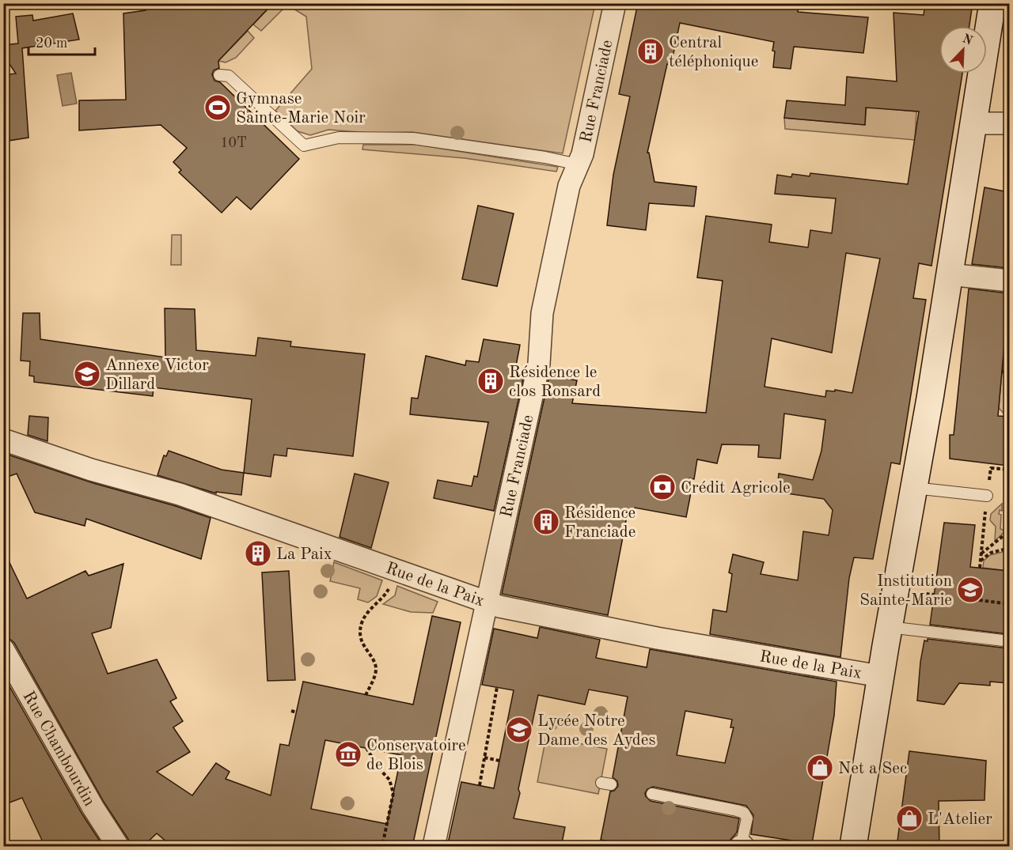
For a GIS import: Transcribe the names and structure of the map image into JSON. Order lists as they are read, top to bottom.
{
  "streets": {
    "street": ["Rue Franciade", "Rue de la Paix", "Rue Chambourdin"]
  },
  "crossings": [
    ["Rue Franciade", "Rue de la Paix"]
  ],
  "places": {
    "building": [
      "Central téléphonique",
      "Résidence le clos Ronsard",
      "Résidence Franciade",
      "La Paix"
    ],
    "sports": ["Gymnase Sainte-Marie Noir"],
    "school or university": ["Annexe Victor Dillard", "Institution Sainte-Marie", "Lycée Notre Dame des Aydes"],
    "bank": ["Crédit Agricole"],
    "museum": ["Conservatoire de Blois"],
    "shop": ["Net a Sec", "L'Atelier"]
  },
  "house_numbers": ["10T"],
  "scale_bar": "20 m",
  "north": "top right"
}
